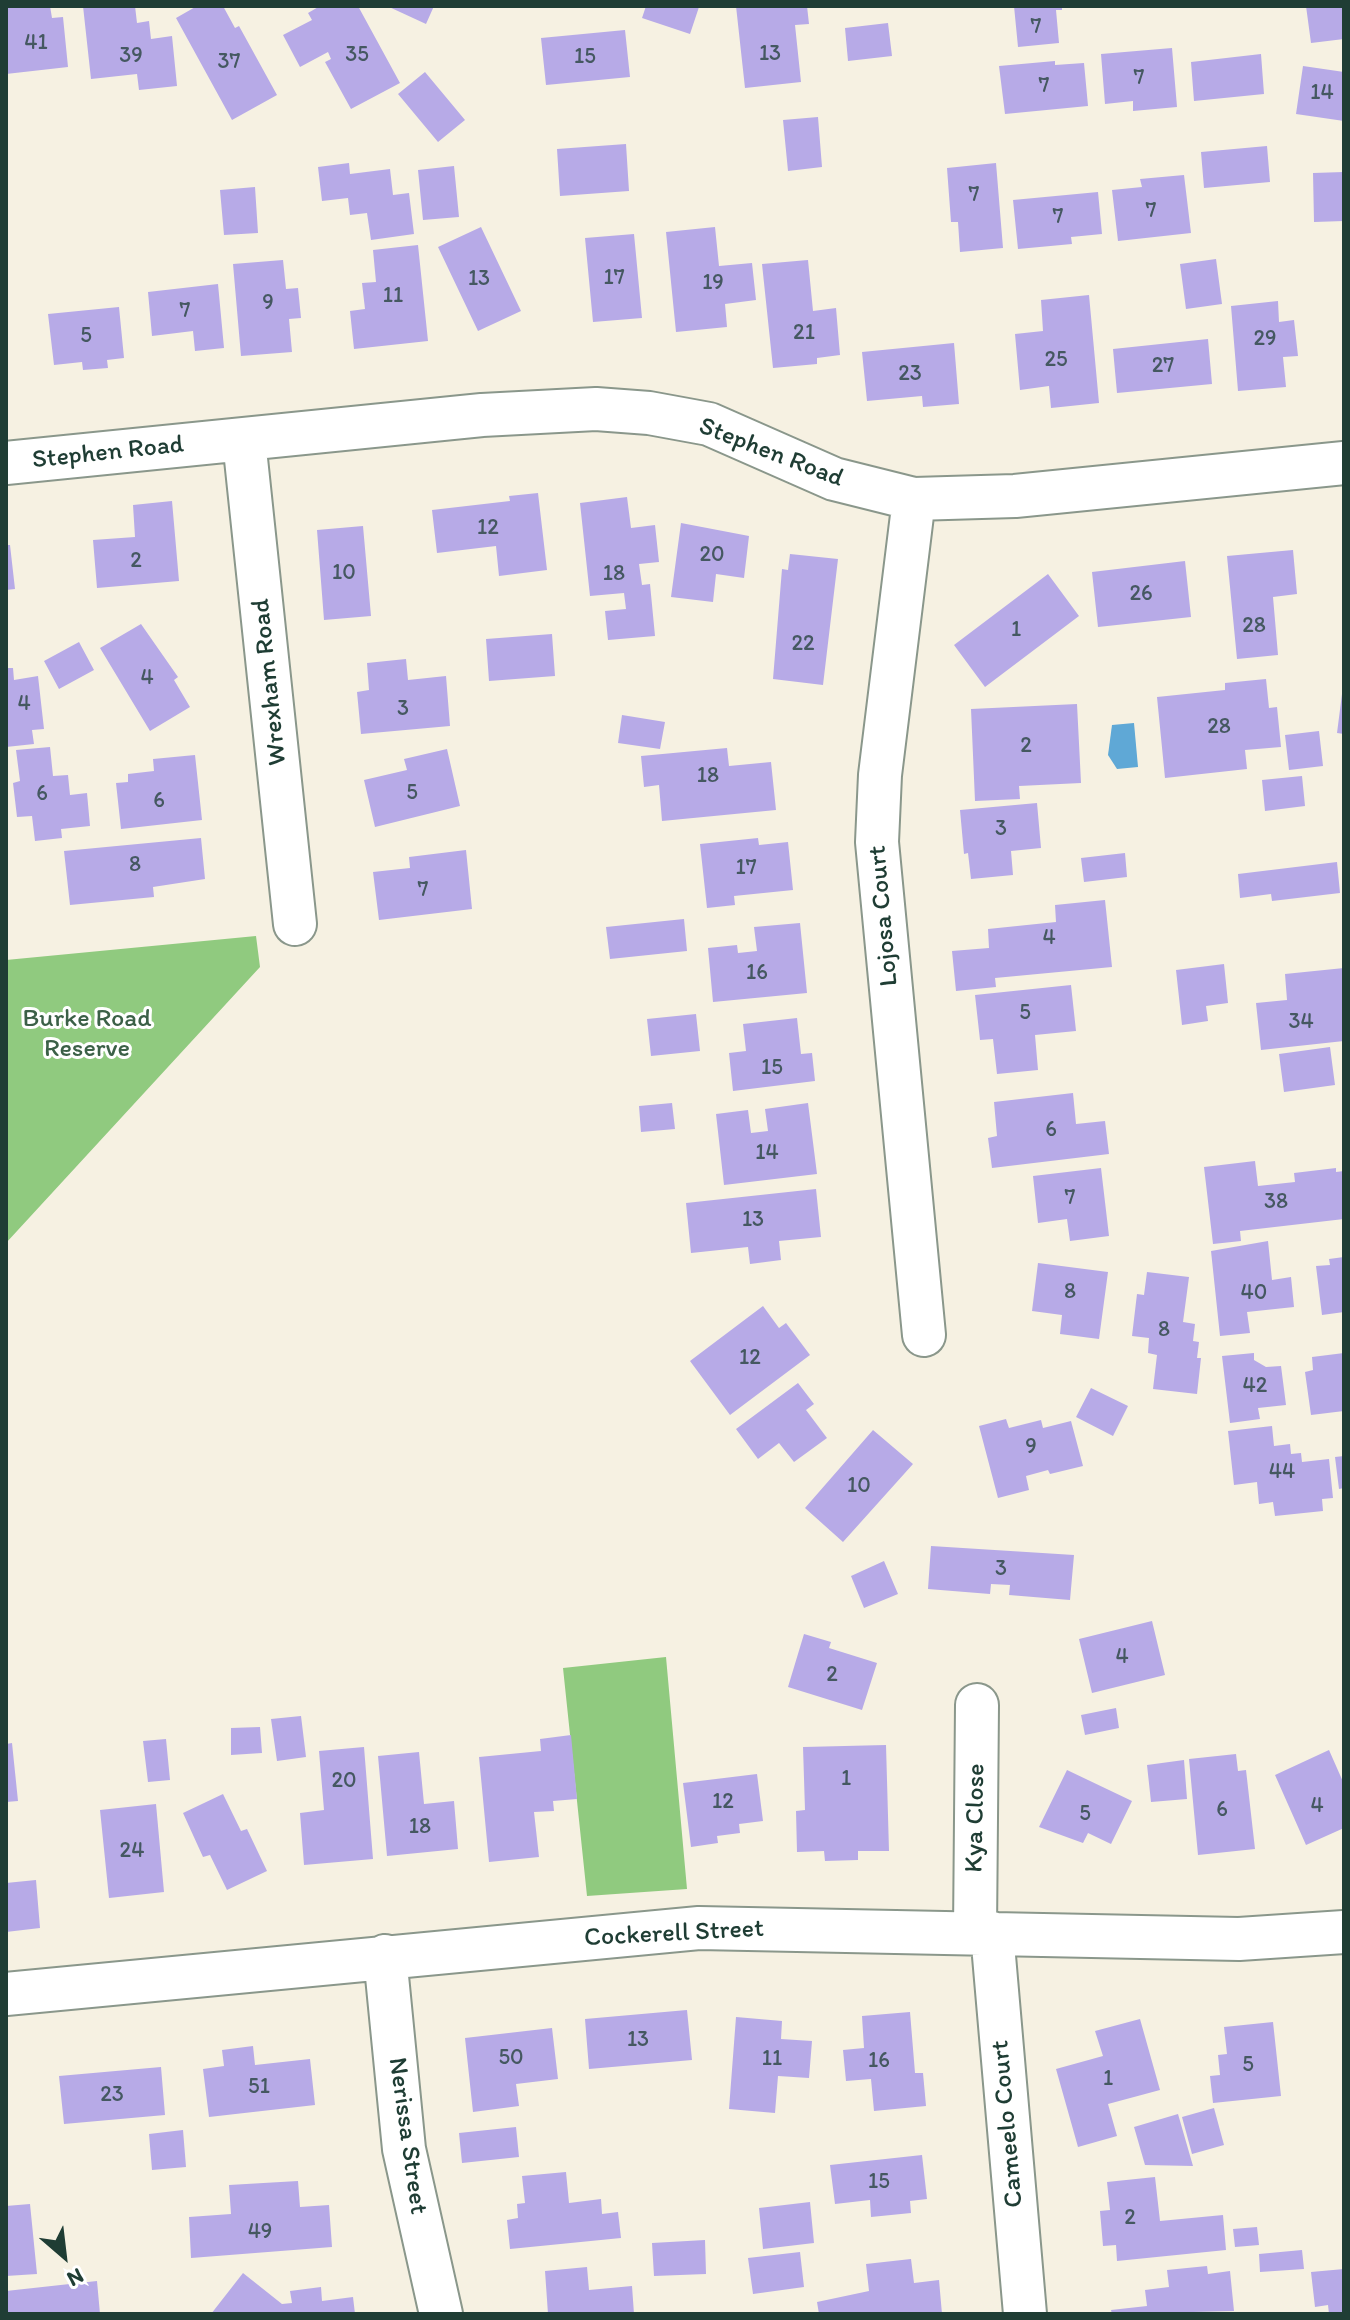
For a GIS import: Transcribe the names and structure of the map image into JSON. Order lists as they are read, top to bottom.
{
  "streets": {
    "street": [
      "Stephen Road",
      "Wrexham Road",
      "Lojosa Court",
      "Kya Close",
      "Cockerell Street",
      "Cameelo Court",
      "Nerissa Street"
    ]
  },
  "crossings": [
    ["Stephen Road", "Wrexham Road"],
    ["Stephen Road", "Lojosa Court"],
    ["Kya Close", "Cockerell Street"],
    ["Kya Close", "Cameelo Court"],
    ["Cockerell Street", "Cameelo Court"],
    ["Cockerell Street", "Nerissa Street"]
  ],
  "parks": ["Burke Road Reserve"],
  "house_numbers": [
    "7",
    "41",
    "13",
    "35",
    "39",
    "15",
    "37",
    "7",
    "7",
    "14",
    "7",
    "7",
    "7",
    "17",
    "13",
    "19",
    "11",
    "9",
    "7",
    "21",
    "5",
    "29",
    "25",
    "27",
    "23",
    "12",
    "20",
    "2",
    "10",
    "18",
    "26",
    "28",
    "1",
    "22",
    "4",
    "4",
    "3",
    "28",
    "2",
    "18",
    "5",
    "6",
    "6",
    "3",
    "8",
    "17",
    "7",
    "4",
    "16",
    "5",
    "34",
    "15",
    "6",
    "14",
    "7",
    "38",
    "13",
    "8",
    "40",
    "8",
    "12",
    "42",
    "9",
    "44",
    "10",
    "3",
    "4",
    "2",
    "1",
    "20",
    "12",
    "4",
    "6",
    "5",
    "18",
    "24",
    "13",
    "50",
    "11",
    "16",
    "5",
    "1",
    "51",
    "23",
    "15",
    "2",
    "49"
  ],
  "north": "bottom right"
}
